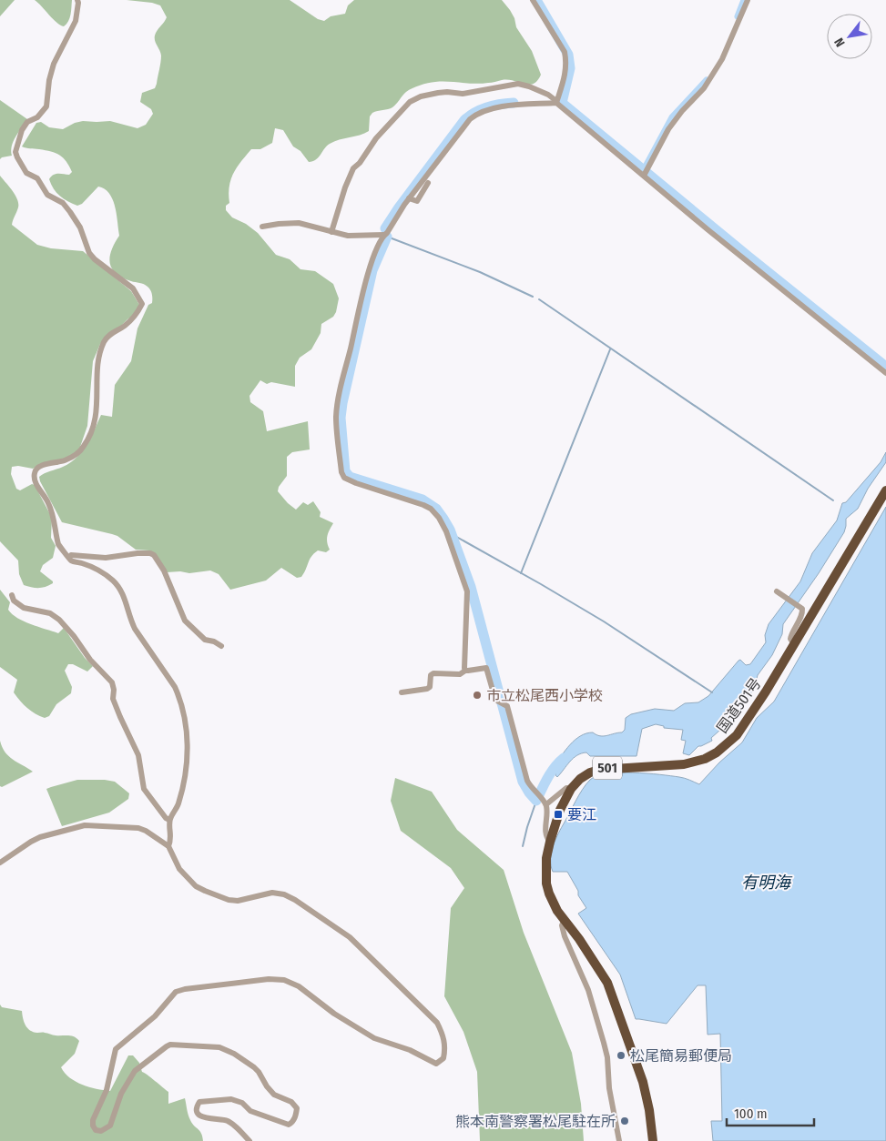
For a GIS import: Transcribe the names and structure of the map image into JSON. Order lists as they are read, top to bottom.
{
  "streets": {
    "highway": ["国道501号", "501"]
  },
  "water": ["有明海"],
  "places": {
    "other": ["市立松尾西小学校", "松尾簡易郵便局", "熊本南警察署松尾駐在所"],
    "transit": ["要江"]
  },
  "scale_bar": "100 m",
  "north": "bottom left"
}
